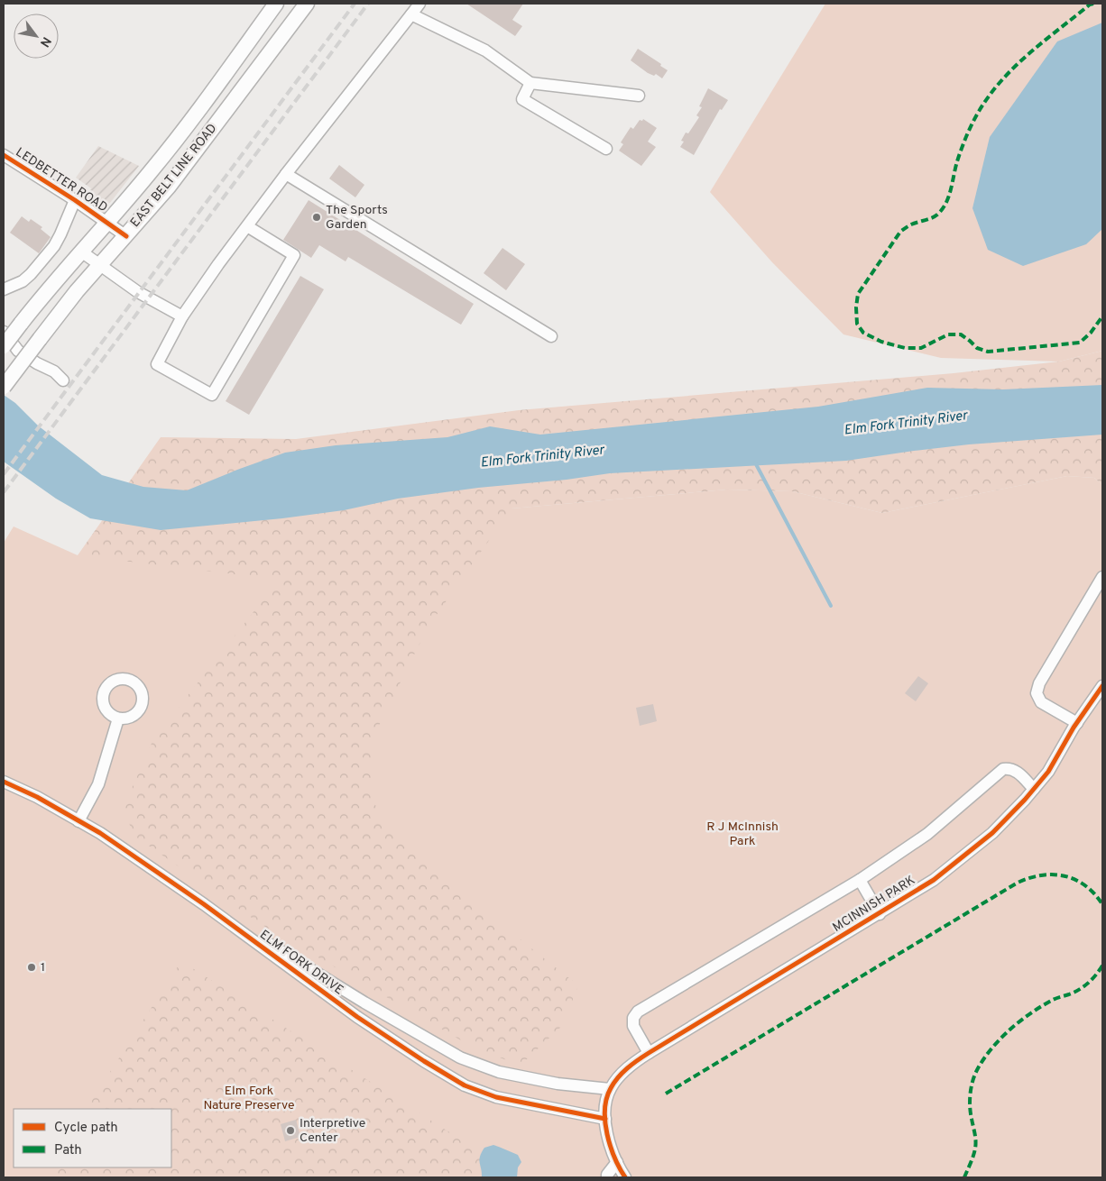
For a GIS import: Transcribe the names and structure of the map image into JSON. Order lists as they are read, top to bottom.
{
  "streets": {
    "main road": ["EAST BELT LINE ROAD"],
    "street": ["LEDBETTER ROAD", "MCINNISH PARK", "ELM FORK DRIVE"]
  },
  "crossings": [
    ["EAST BELT LINE ROAD", "LEDBETTER ROAD"],
    ["MCINNISH PARK", "ELM FORK DRIVE"]
  ],
  "water": ["Elm Fork Trinity River"],
  "parks": ["R J McInnish Park", "Elm Fork Nature Preserve"],
  "places": ["The Sports Garden", "1", "Interpretive Center"],
  "legend": ["Cycle path", "Path"],
  "north": "bottom right"
}
